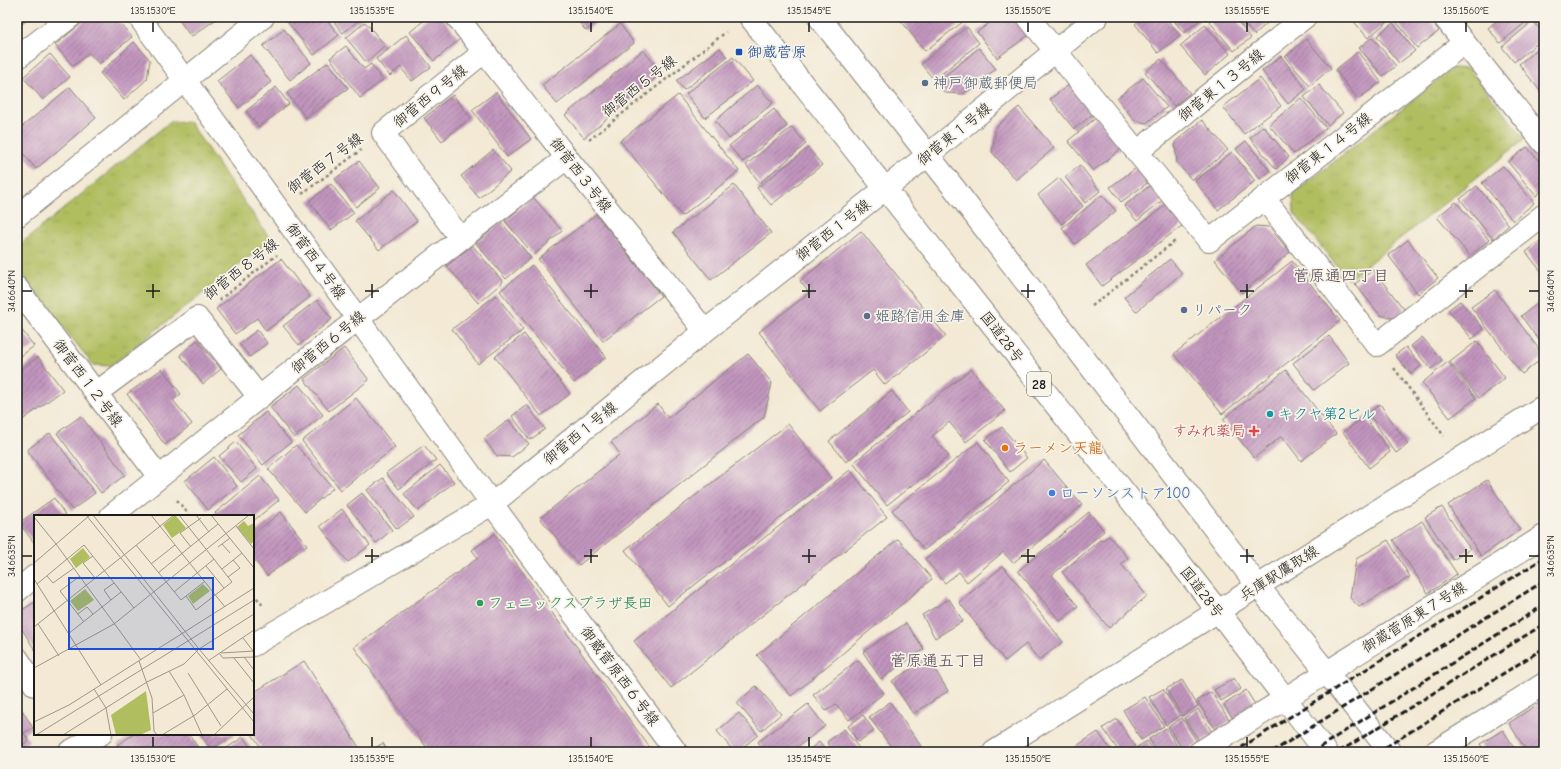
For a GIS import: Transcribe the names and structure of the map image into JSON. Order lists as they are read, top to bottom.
{
  "streets": {
    "main road": [
      "御菅東１３号線",
      "御菅西９号線",
      "御菅東１号線",
      "御菅東１４号線",
      "御菅西３号線",
      "御菅西１号線",
      "御菅西４号線",
      "国道28号",
      "御菅西６号線",
      "御菅西１２号線",
      "28",
      "兵庫駅鷹取線",
      "御蔵菅原東７号線",
      "御蔵菅原西６号線"
    ],
    "path": ["御菅西５号線", "御菅西７号線", "御菅西８号線"]
  },
  "crossings": [
    ["御菅東１３号線", "御菅東１４号線"],
    ["御菅西５号線", "御菅西３号線"],
    ["御菅西５号線", "御菅西６号線"],
    ["御菅西９号線", "御菅西７号線"],
    ["御菅西９号線", "御菅西３号線"],
    ["御菅西９号線", "御菅西６号線"],
    ["御菅東１号線", "御菅東１４号線"],
    ["御菅東１号線", "御菅西１号線"],
    ["御菅東１号線", "国道28号"],
    ["御菅西７号線", "御菅西４号線"],
    ["御菅西３号線", "御菅西１号線"],
    ["御菅西３号線", "御菅西６号線"],
    ["御菅西１号線", "御菅西４号線"],
    ["御菅西１号線", "国道28号"],
    ["御菅西１号線", "御蔵菅原西６号線"],
    ["御菅西４号線", "御菅西８号線"],
    ["御菅西４号線", "御菅西６号線"],
    ["御菅西４号線", "御蔵菅原西６号線"],
    ["国道28号", "兵庫駅鷹取線"],
    ["国道28号", "御蔵菅原東７号線"],
    ["御菅西６号線", "御菅西１２号線"]
  ],
  "districts": ["菅原通四丁目", "菅原通五丁目"],
  "places": {
    "transit": ["御蔵菅原"],
    "other": [
      "神戸御蔵郵便局",
      "リパーク",
      "姫路信用金庫",
      "キクヤ第2ビル",
      "ラーメン天龍",
      "ローソンストア100",
      "フェニックスプラザ長田"
    ],
    "health": ["すみれ薬局"]
  },
  "coordinates": [
    "135.1530°E",
    "135.1535°E",
    "135.1540°E",
    "135.1545°E",
    "135.1550°E",
    "135.1555°E",
    "135.1560°E",
    "34.6640°N",
    "34.6635°N"
  ]
}
